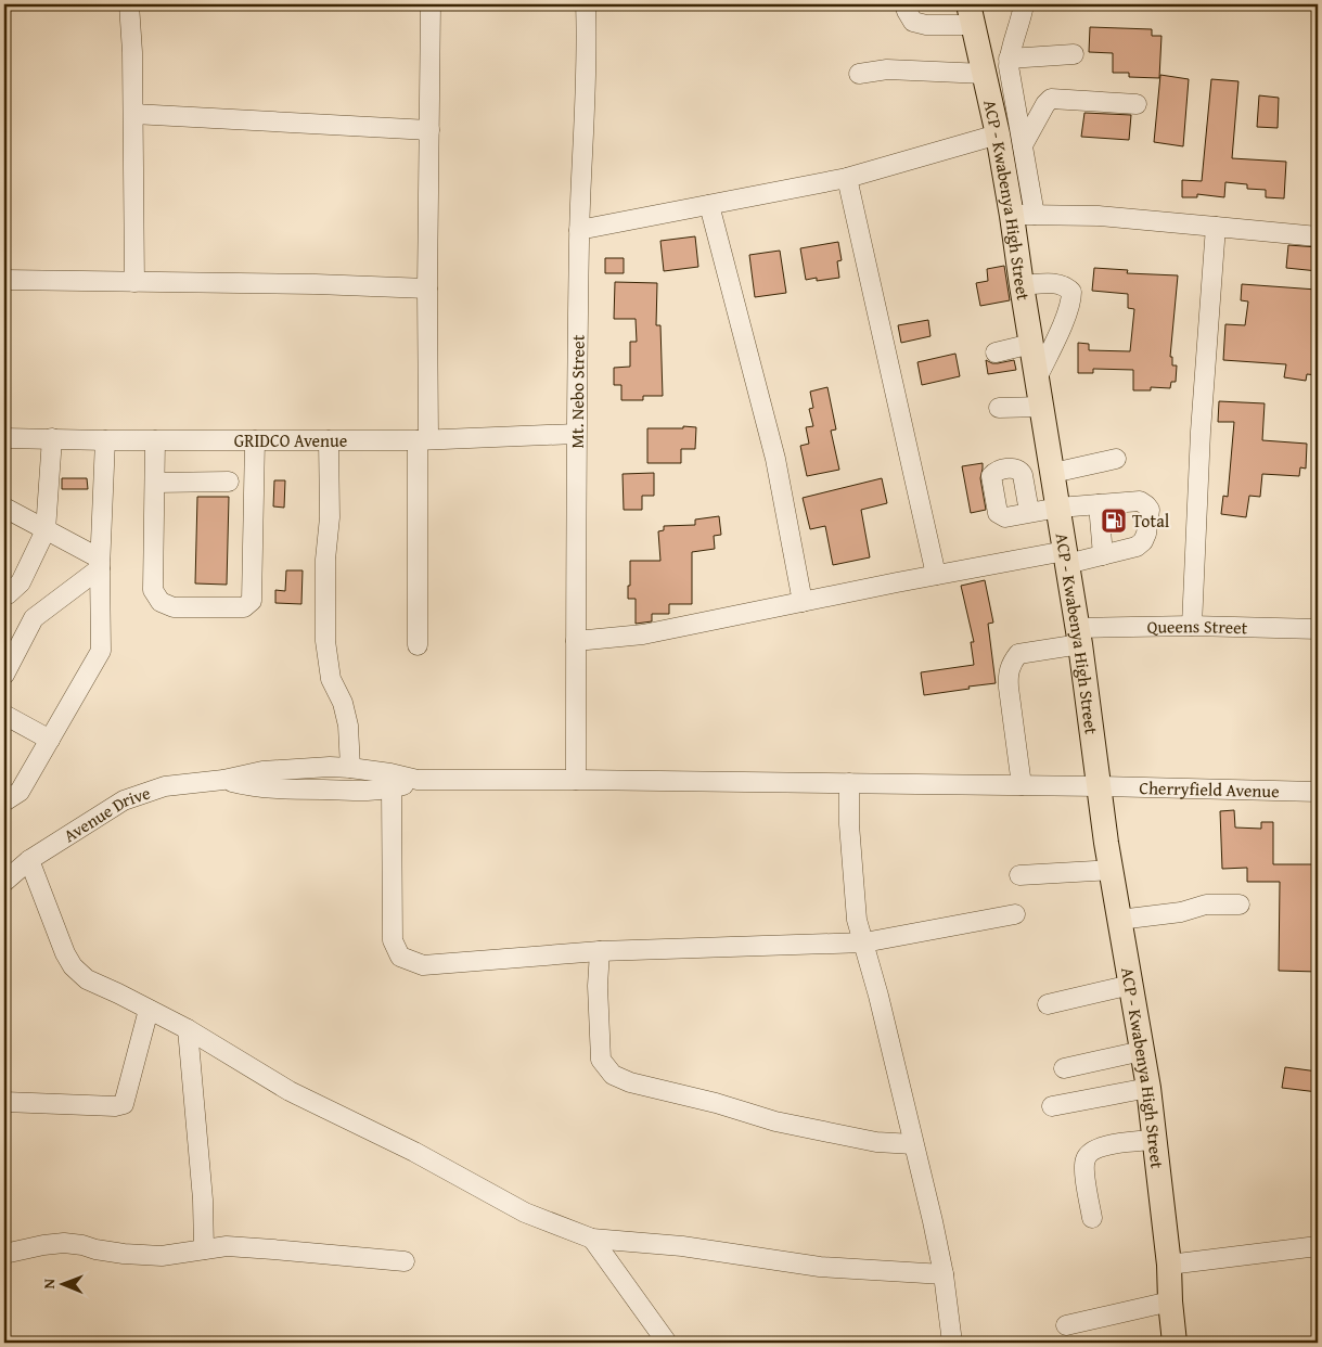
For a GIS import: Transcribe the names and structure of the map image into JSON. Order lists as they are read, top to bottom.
{
  "streets": {
    "main road": ["ACP - Kwabenya High Street"],
    "street": [
      "Mt. Nebo Street",
      "GRIDCO Avenue",
      "Queens Street",
      "Cherryfield Avenue",
      "Avenue Drive"
    ]
  },
  "crossings": [
    ["ACP - Kwabenya High Street", "Queens Street"],
    ["ACP - Kwabenya High Street", "Cherryfield Avenue"],
    ["Mt. Nebo Street", "GRIDCO Avenue"],
    ["Mt. Nebo Street", "Cherryfield Avenue"],
    ["Queens Street", "Cherryfield Avenue"],
    ["Cherryfield Avenue", "Avenue Drive"]
  ],
  "places": {
    "fuel station": ["Total"]
  },
  "north": "left"
}
